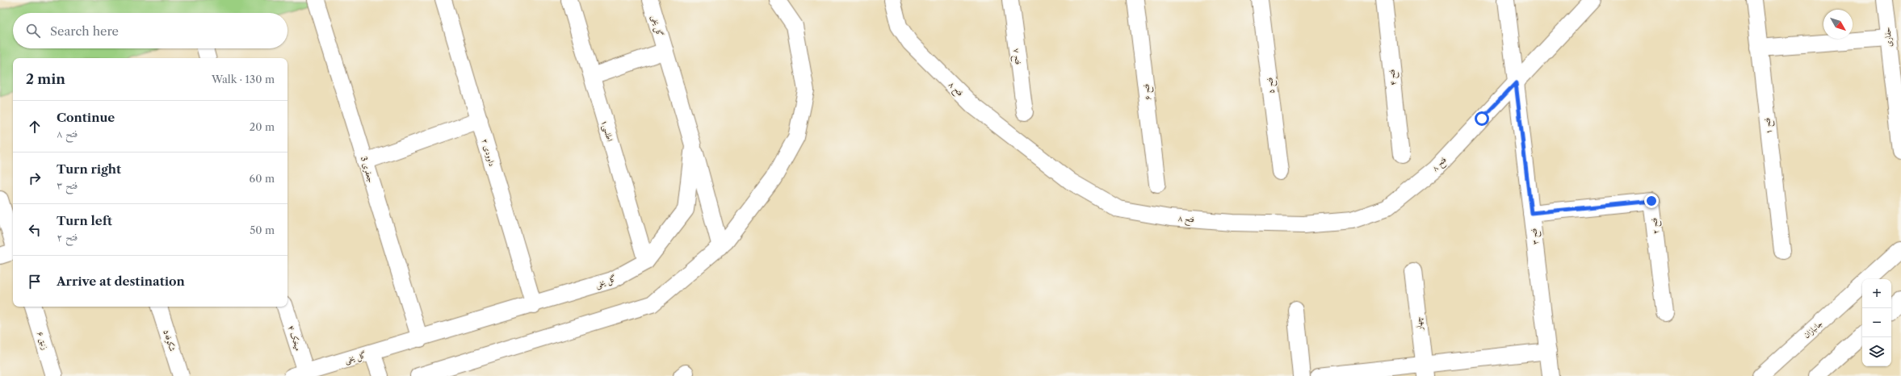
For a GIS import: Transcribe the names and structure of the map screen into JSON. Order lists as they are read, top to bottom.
{
  "streets": {
    "street": [
      "گل یخی",
      "حفاری",
      "فتح ۷",
      "فتح ۴",
      "فتح ۵",
      "فتح ۸",
      "فتح ۶",
      "فتح ۱",
      "اطلسی۱",
      "داوودی ۲",
      "3 جعفری",
      "فتح ۲",
      "فتح ۳",
      "چهار",
      "جانبازان",
      "میخک ۴",
      "زنبق ۶",
      "شکوفه۵"
    ]
  },
  "crossings": [
    ["گل یخی", "اطلسی۱"],
    ["گل یخی", "داوودی ۲"],
    ["گل یخی", "3 جعفری"],
    ["گل یخی", "میخک ۴"],
    ["فتح ۸", "فتح ۳"],
    ["فتح ۲", "فتح ۳"]
  ],
  "north": "bottom right",
  "page": {
    "search": "Search here",
    "heading": ["2 min", "Walk · 130 m"],
    "list": [
      ["Continue", "فتح ۸", "20 m"],
      ["Turn right", "فتح ۳", "60 m"],
      ["Turn left", "فتح ۲", "50 m"],
      "Arrive at destination"
    ],
    "map_buttons": ["+", "−"]
  }
}
